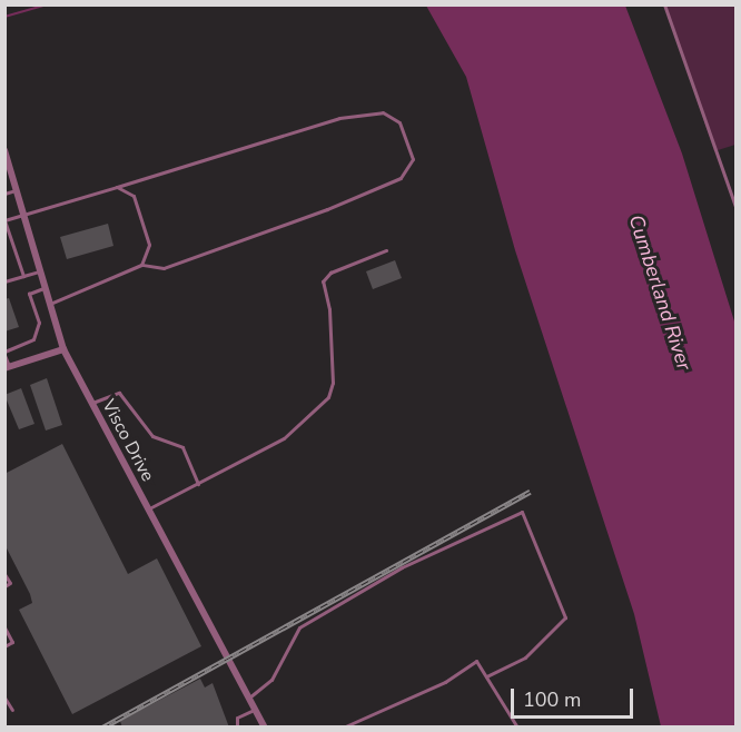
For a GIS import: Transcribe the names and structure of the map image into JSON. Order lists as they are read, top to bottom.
{
  "streets": {
    "street": ["Visco Drive"]
  },
  "water": ["Cumberland River"],
  "scale_bar": "100 m"
}
